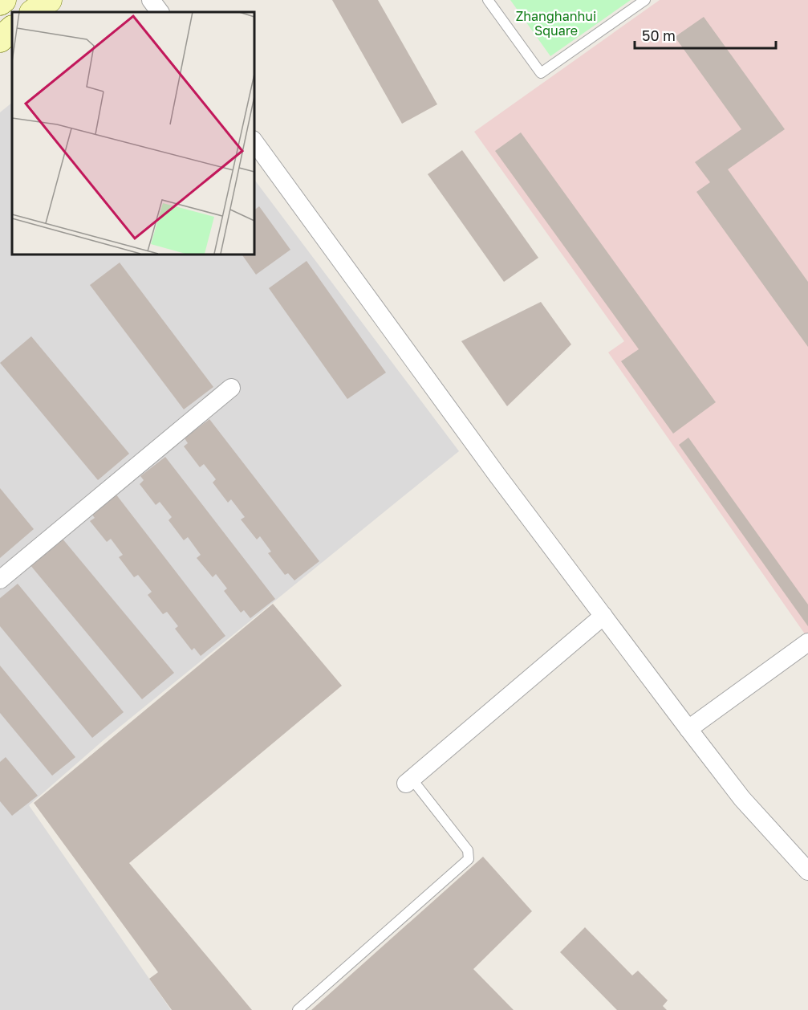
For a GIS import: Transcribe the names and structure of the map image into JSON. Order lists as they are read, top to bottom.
{
  "parks": ["Zhanghanhui Square"],
  "scale_bar": "50 m"
}
